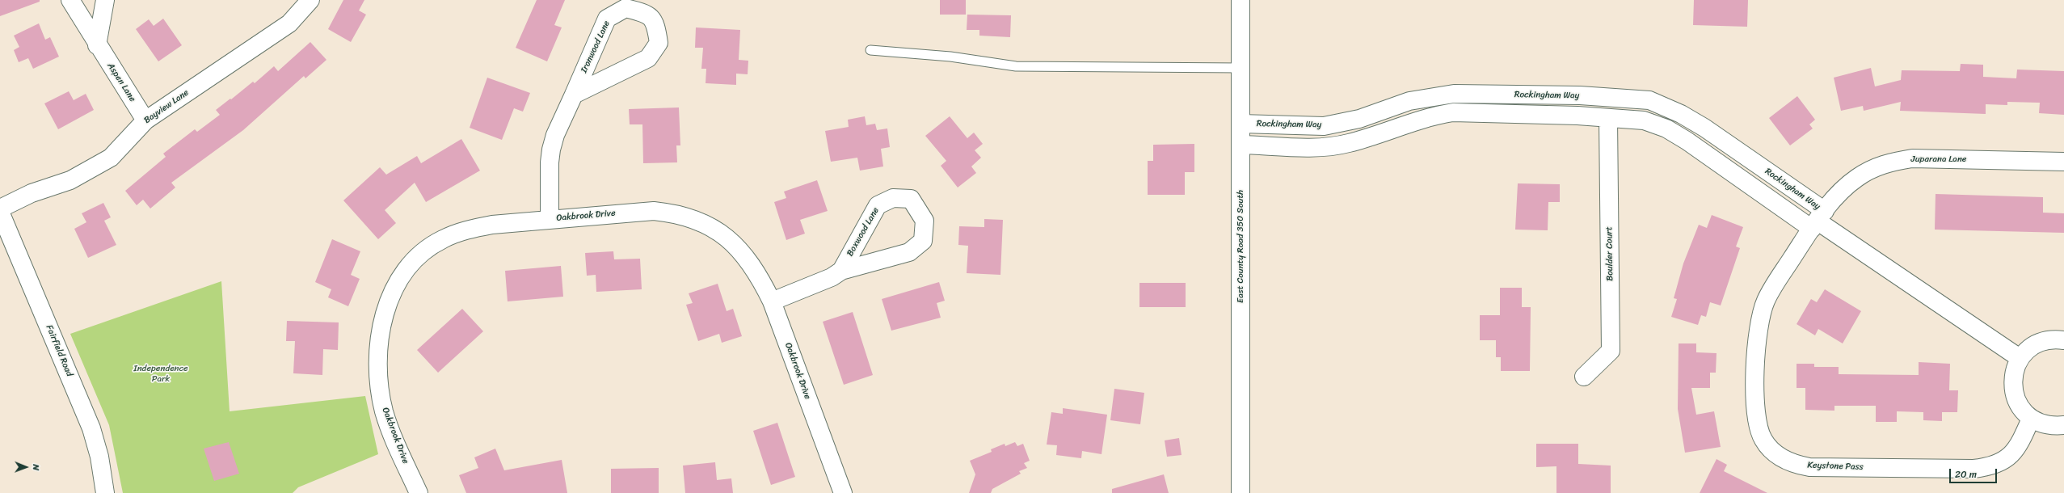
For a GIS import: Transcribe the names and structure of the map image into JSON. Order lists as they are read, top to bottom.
{
  "streets": {
    "street": [
      "Ironwood Lane",
      "Aspen Lane",
      "Rockingham Way",
      "Bayview Lane",
      "Juparana Lane",
      "Oakbrook Drive",
      "Boxwood Lane",
      "East County Road 350 South",
      "Boulder Court",
      "Fairfield Road",
      "Keystone Pass"
    ]
  },
  "crossings": [
    ["Ironwood Lane", "Oakbrook Drive"],
    ["Aspen Lane", "Bayview Lane"],
    ["Rockingham Way", "Juparana Lane"],
    ["Rockingham Way", "East County Road 350 South"],
    ["Rockingham Way", "Boulder Court"],
    ["Rockingham Way", "Keystone Pass"],
    ["Juparana Lane", "Keystone Pass"],
    ["Oakbrook Drive", "Boxwood Lane"]
  ],
  "parks": ["Independence Park"],
  "scale_bar": "20 m",
  "north": "right"
}
